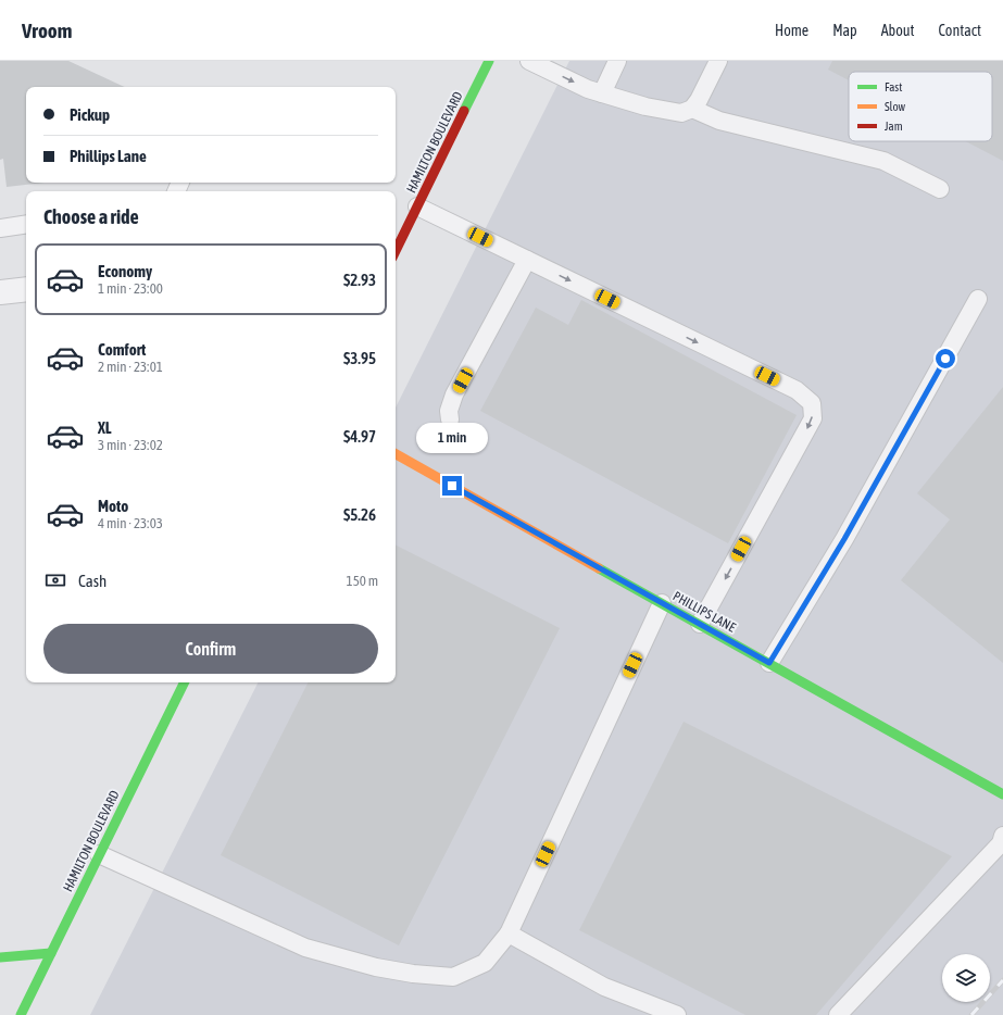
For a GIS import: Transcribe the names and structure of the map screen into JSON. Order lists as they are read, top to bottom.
{
  "streets": {
    "street": ["HAMILTON BOULEVARD", "PHILLIPS LANE"]
  },
  "legend": ["Fast", "Slow", "Jam"],
  "page": {
    "header": "Vroom",
    "nav": [
      "Home",
      "Map",
      "About",
      "Contact"
    ],
    "banner": ["Pickup", "Phillips Lane"],
    "heading": "Choose a ride",
    "list": [
      {
        "name": "Economy",
        "note": "1 min · 23:00",
        "value": "$2.93"
      },
      {
        "name": "Comfort",
        "note": "2 min · 23:01",
        "value": "$3.95"
      },
      {
        "name": "XL",
        "note": "3 min · 23:02",
        "value": "$4.97"
      },
      {
        "name": "Moto",
        "note": "4 min · 23:03",
        "value": "$5.26"
      }
    ],
    "bubble": "1 min",
    "pay": ["Cash", "150 m"],
    "buttons": "Confirm"
  }
}
